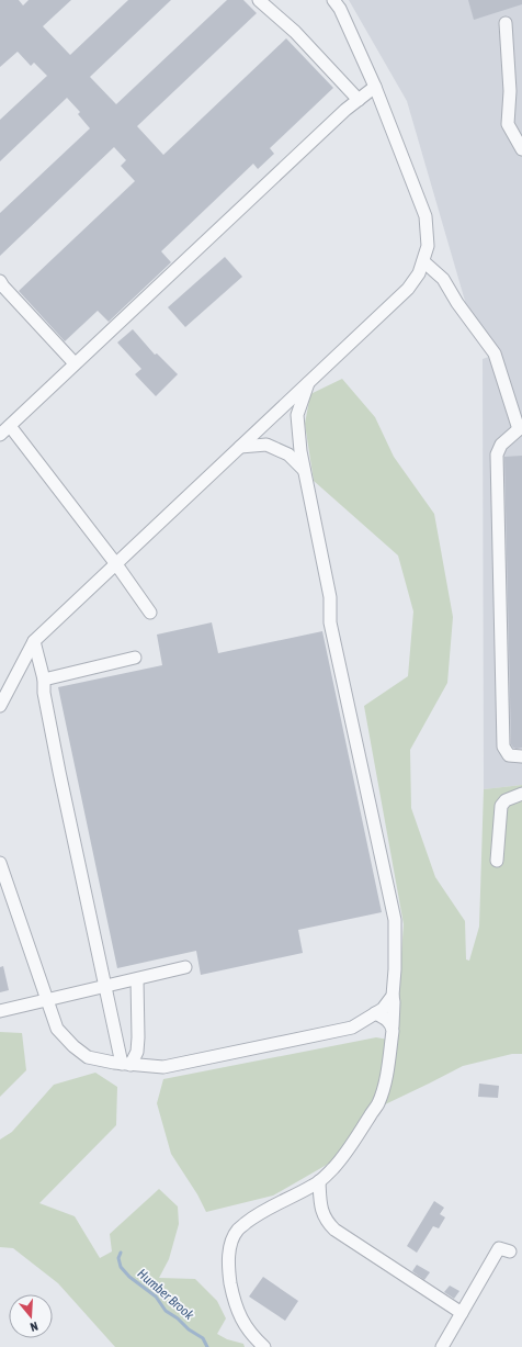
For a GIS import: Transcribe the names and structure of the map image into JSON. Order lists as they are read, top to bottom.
{
  "water": ["Humber Brook"],
  "north": "bottom"
}
